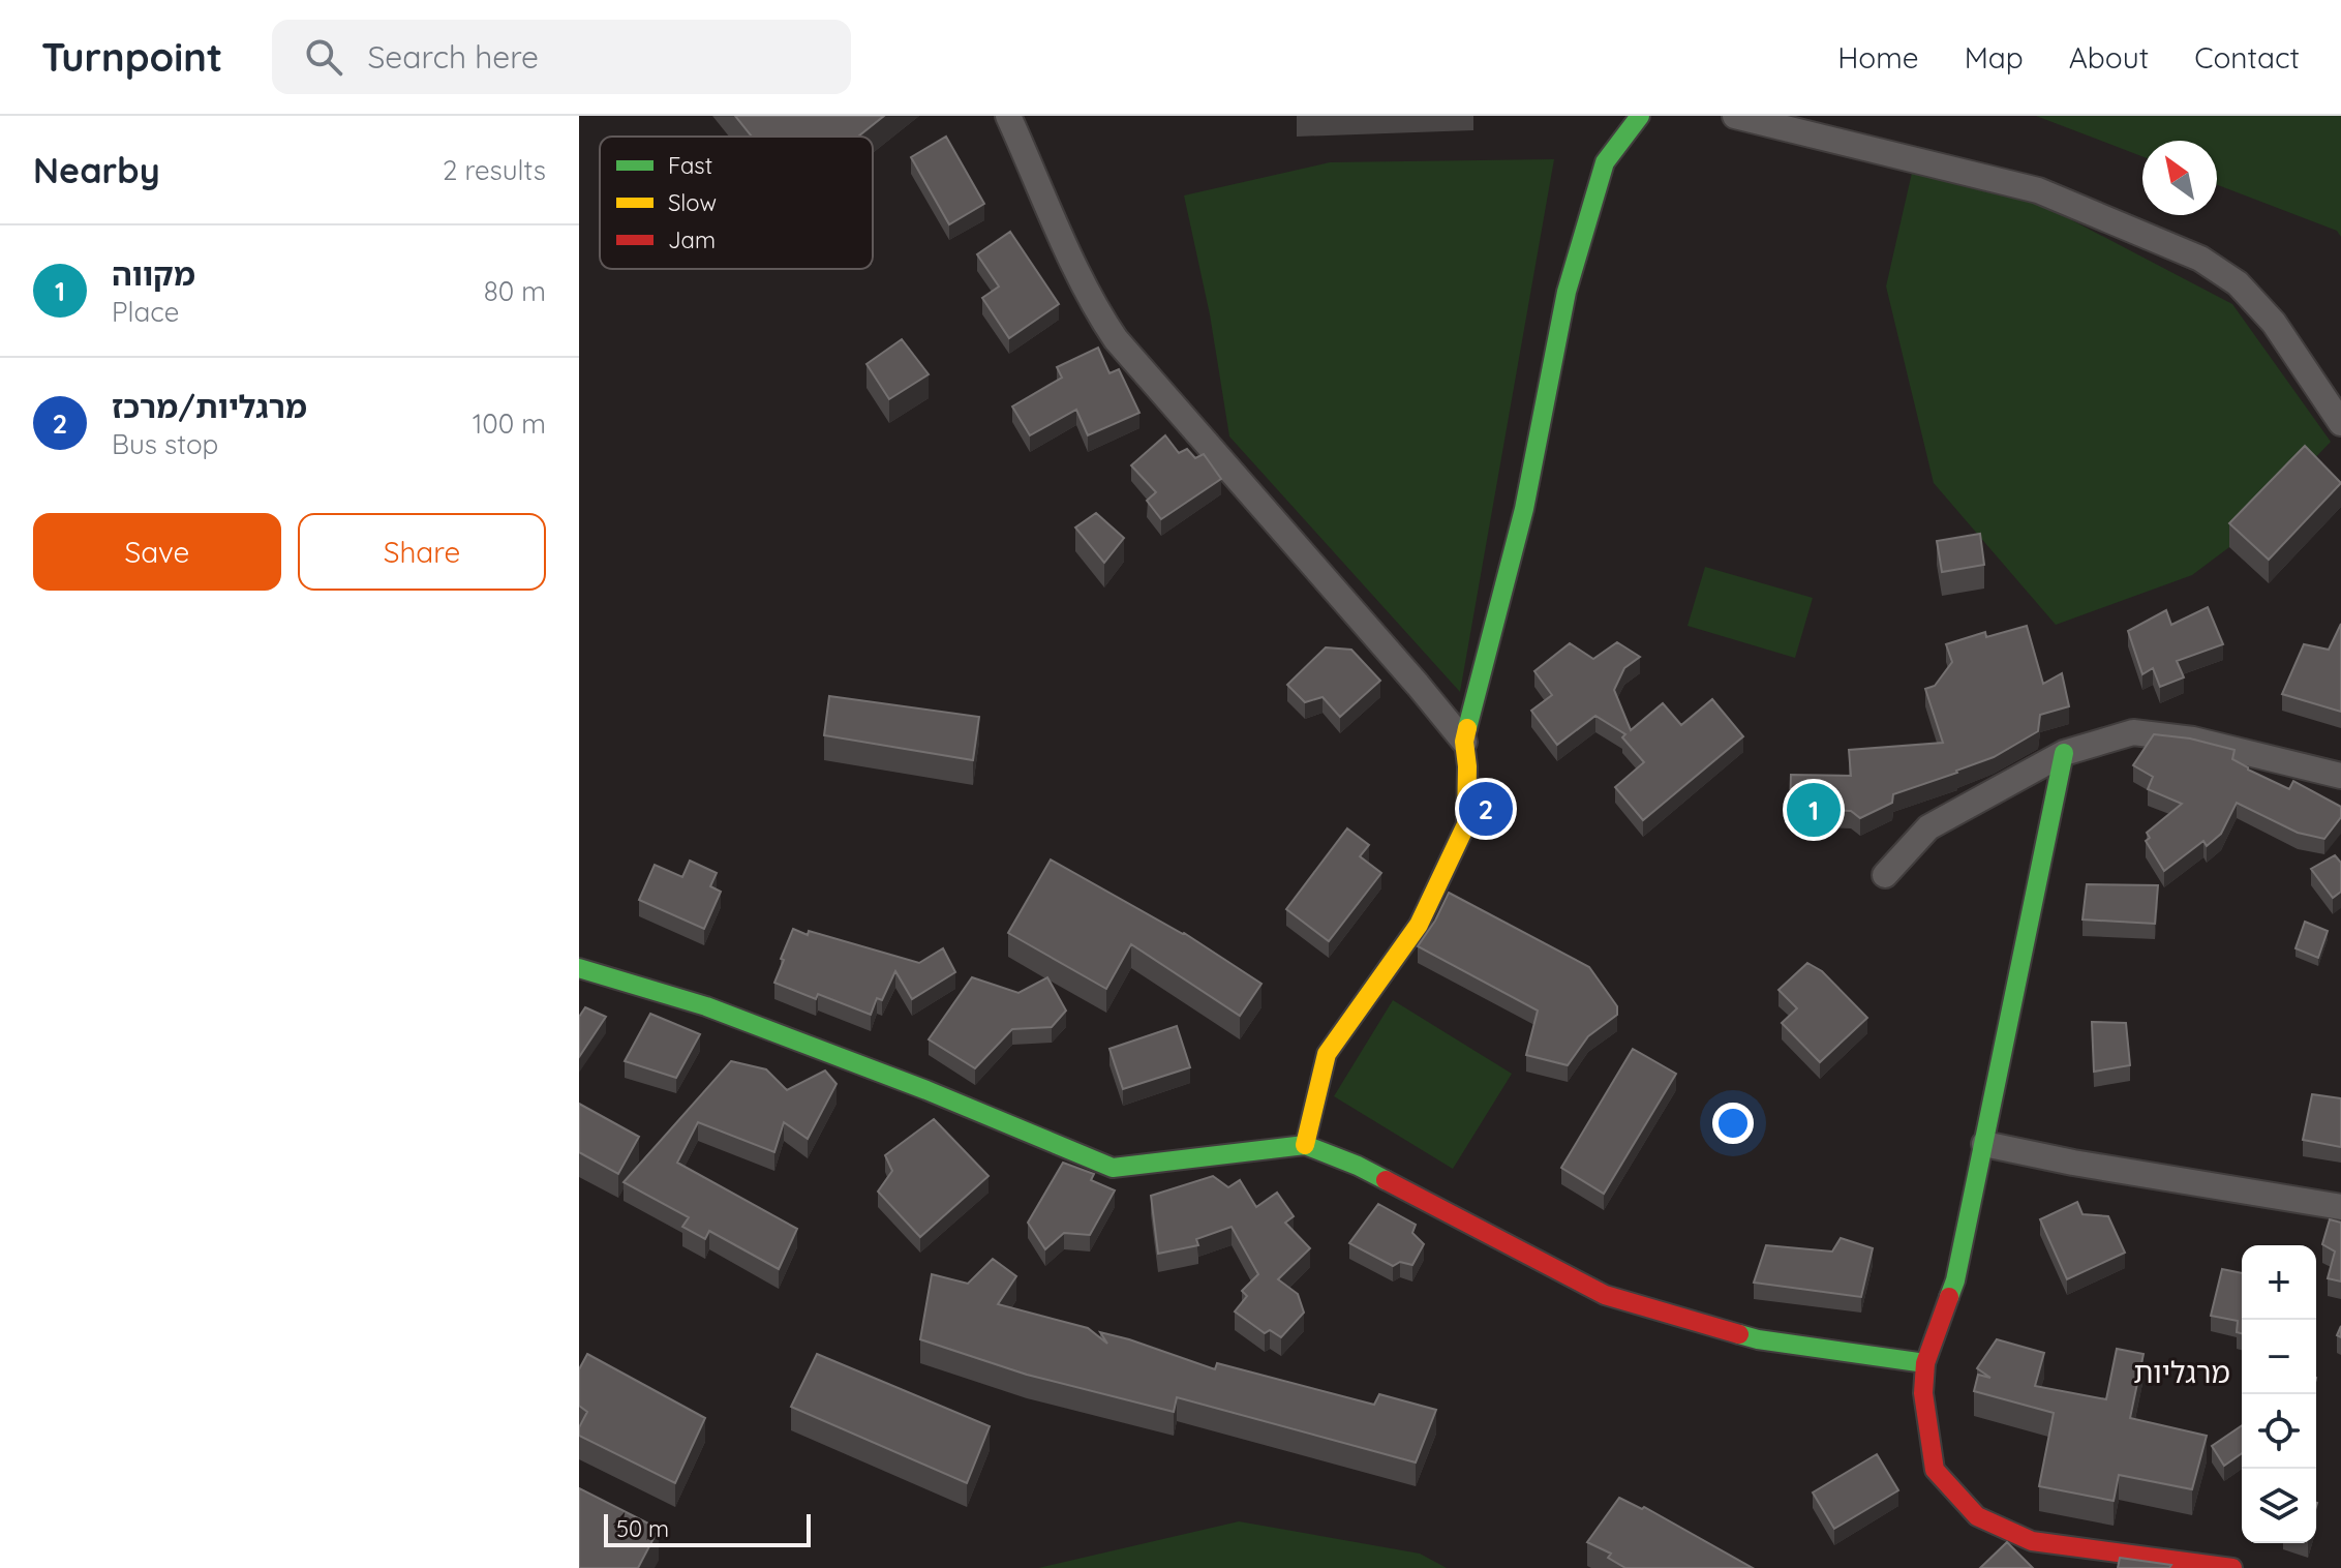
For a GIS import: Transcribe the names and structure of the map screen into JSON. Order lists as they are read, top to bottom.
{
  "districts": ["מרגליות"],
  "legend": ["Fast", "Slow", "Jam"],
  "scale_bar": "50 m",
  "north": "top left",
  "page": {
    "header": "Turnpoint",
    "search": "Search here",
    "nav": [
      "Home",
      "Map",
      "About",
      "Contact"
    ],
    "heading": ["Nearby", "2 results"],
    "list": [
      {
        "mark": "1",
        "name": "מקווה",
        "note": "Place",
        "value": "80 m"
      },
      {
        "mark": "2",
        "name": "מרגליות/מרכז",
        "note": "Bus stop",
        "value": "100 m"
      }
    ],
    "buttons": ["Save", "Share"],
    "pins": ["2", "1"],
    "map_buttons": ["+", "−"],
    "scale": "50 m"
  }
}
